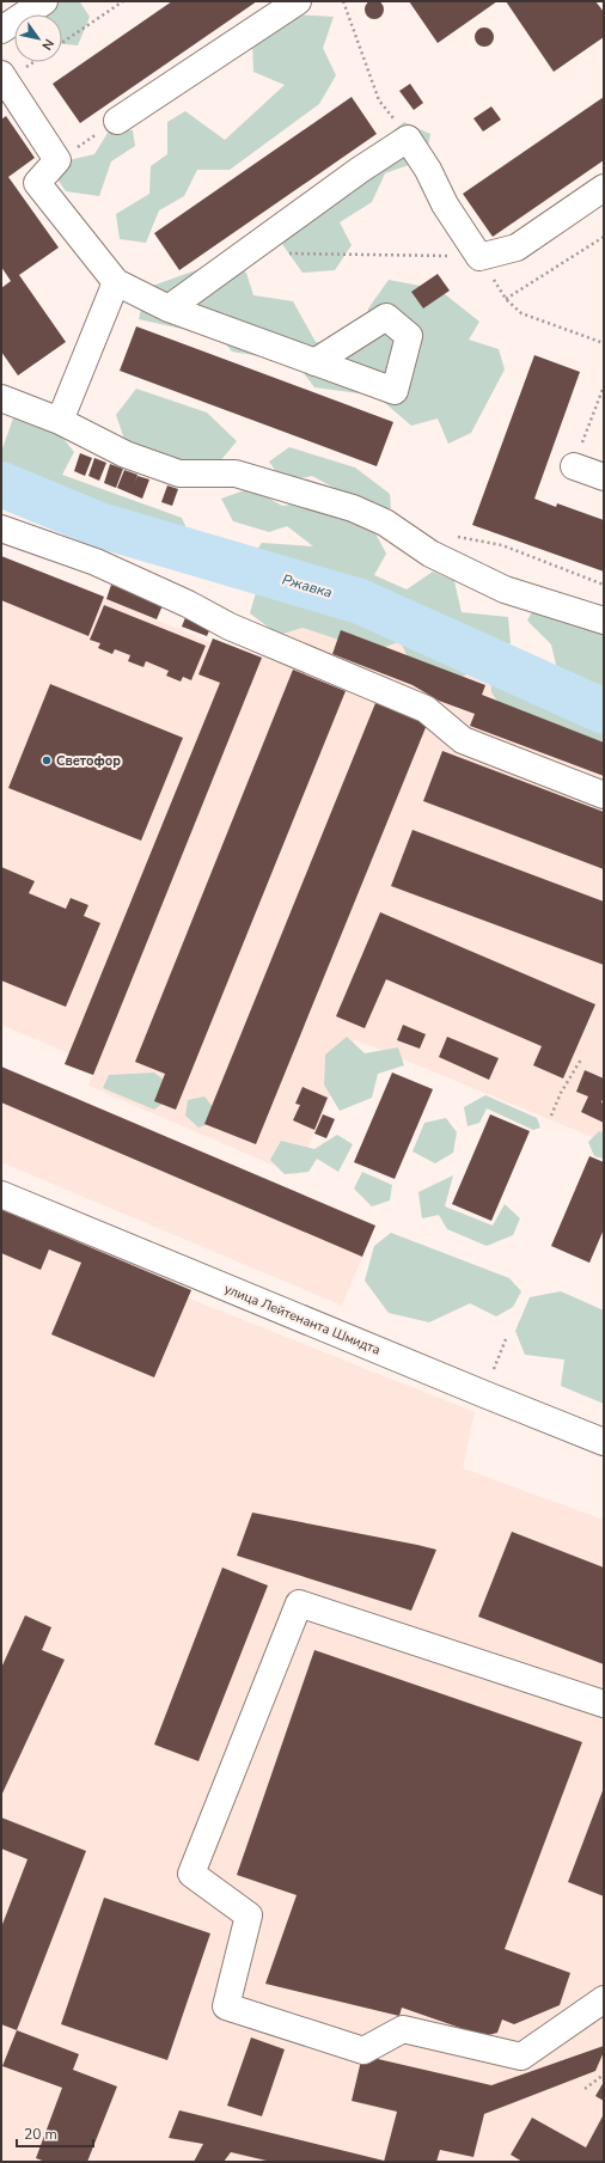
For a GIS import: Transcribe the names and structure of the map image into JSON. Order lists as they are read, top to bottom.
{
  "streets": {
    "street": ["улица Лейтенанта Шмидта"]
  },
  "water": ["Ржавка"],
  "places": ["Светофор"],
  "scale_bar": "20 m",
  "north": "bottom right"
}
